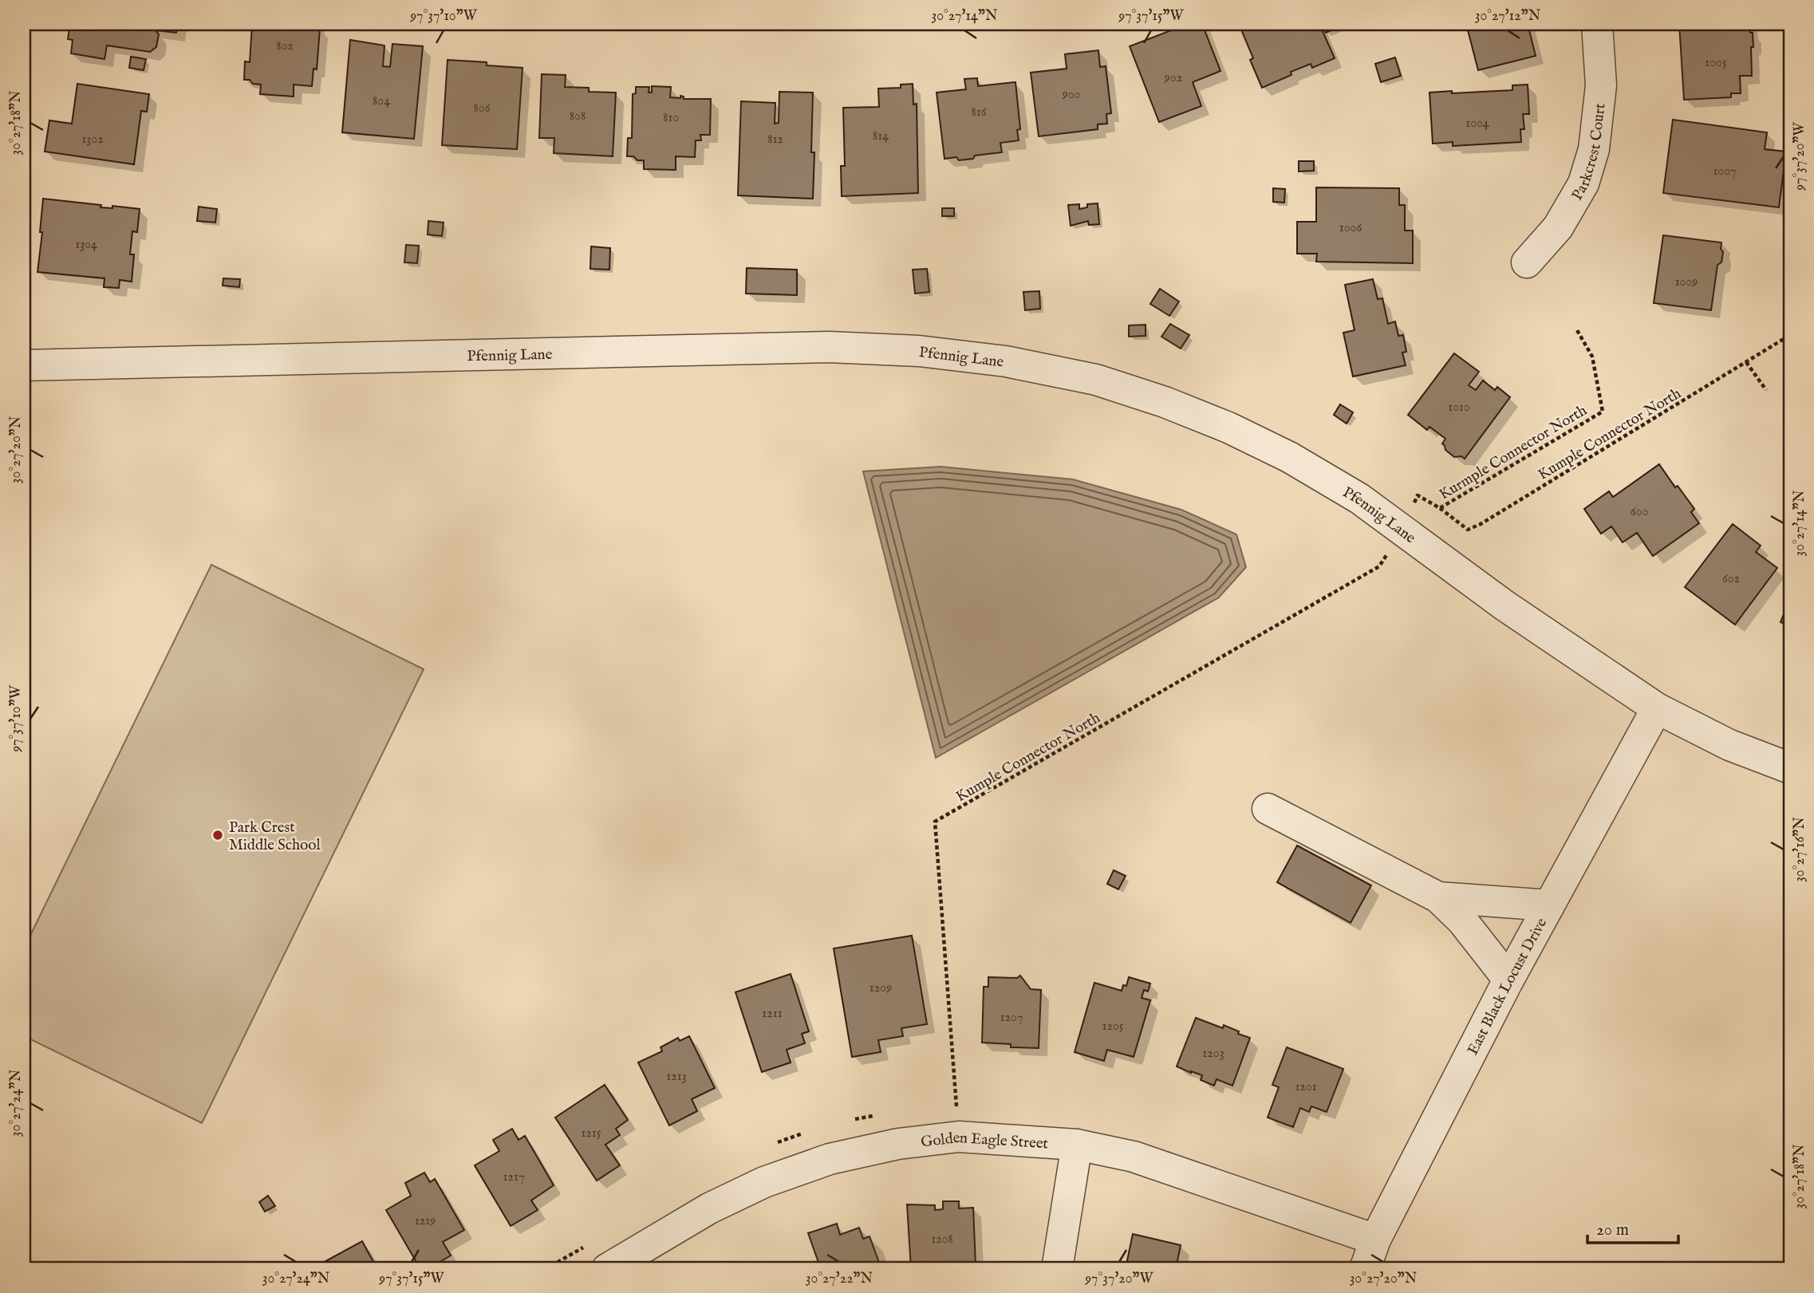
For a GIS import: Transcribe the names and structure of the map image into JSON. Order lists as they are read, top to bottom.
{
  "streets": {
    "street": [
      "Parkcrest Court",
      "Pfennig Lane",
      "East Black Locust Drive",
      "Golden Eagle Street"
    ],
    "path": ["Kumple Connector North", "Kurmple Connector North"]
  },
  "crossings": [
    ["Pfennig Lane", "East Black Locust Drive"],
    ["Kumple Connector North", "Kurmple Connector North"],
    ["East Black Locust Drive", "Golden Eagle Street"]
  ],
  "places": ["Park Crest Middle School"],
  "house_numbers": [
    "802",
    "1005",
    "902",
    "900",
    "804",
    "806",
    "816",
    "808",
    "810",
    "1004",
    "814",
    "1302",
    "812",
    "1007",
    "1006",
    "1304",
    "1009",
    "1010",
    "600",
    "602",
    "1209",
    "1211",
    "1207",
    "1205",
    "1203",
    "1213",
    "1201",
    "1215",
    "1217",
    "1219",
    "1208"
  ],
  "scale_bar": "20 m",
  "coordinates": [
    "97°37'10\"W",
    "30°27'14\"N",
    "97°37'15\"W",
    "30°27'12\"N",
    "30°27'18\"N",
    "97°37'20\"W",
    "30°27'20\"N",
    "30°27'16\"N",
    "30°27'24\"N",
    "30°27'22\"N"
  ]
}
